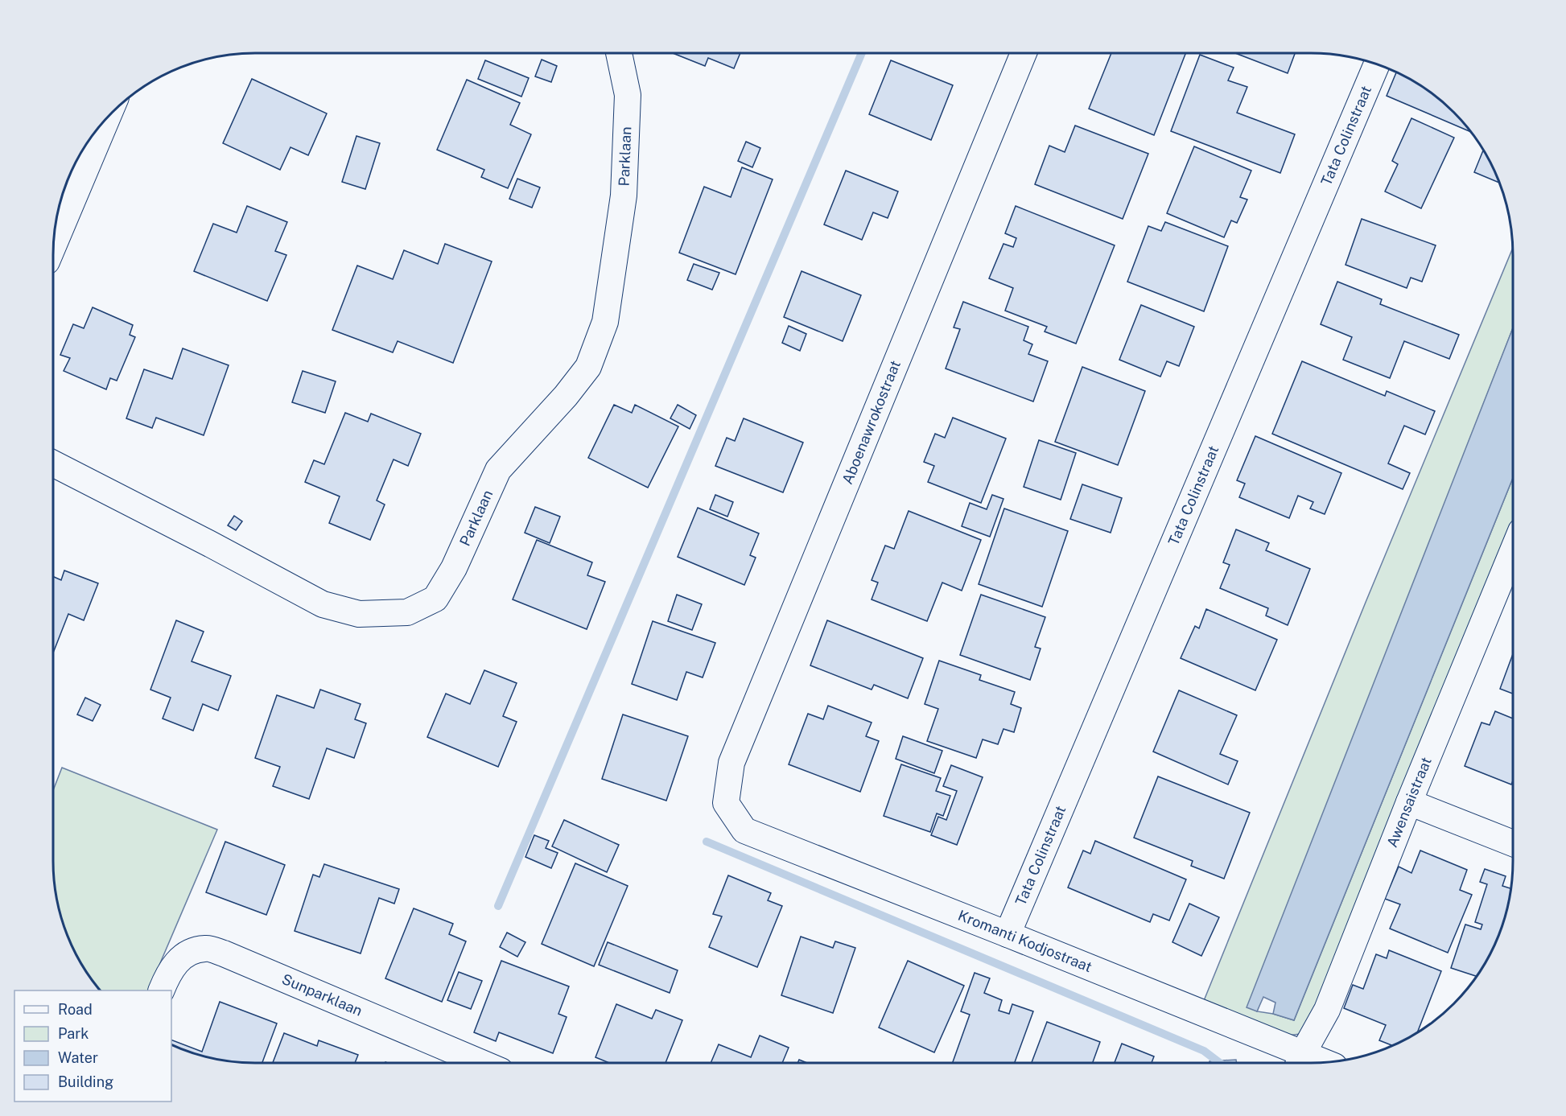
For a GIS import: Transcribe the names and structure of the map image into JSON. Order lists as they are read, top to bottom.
{
  "streets": {
    "street": [
      "Tata Colinstraat",
      "Parklaan",
      "Aboenawrokostraat",
      "Awensaistraat",
      "Kromanti Kodjostraat",
      "Sunparklaan"
    ]
  },
  "crossings": [
    ["Tata Colinstraat", "Kromanti Kodjostraat"],
    ["Aboenawrokostraat", "Kromanti Kodjostraat"],
    ["Awensaistraat", "Kromanti Kodjostraat"]
  ],
  "legend": [
    "Road",
    "Park",
    "Water",
    "Building"
  ]
}
